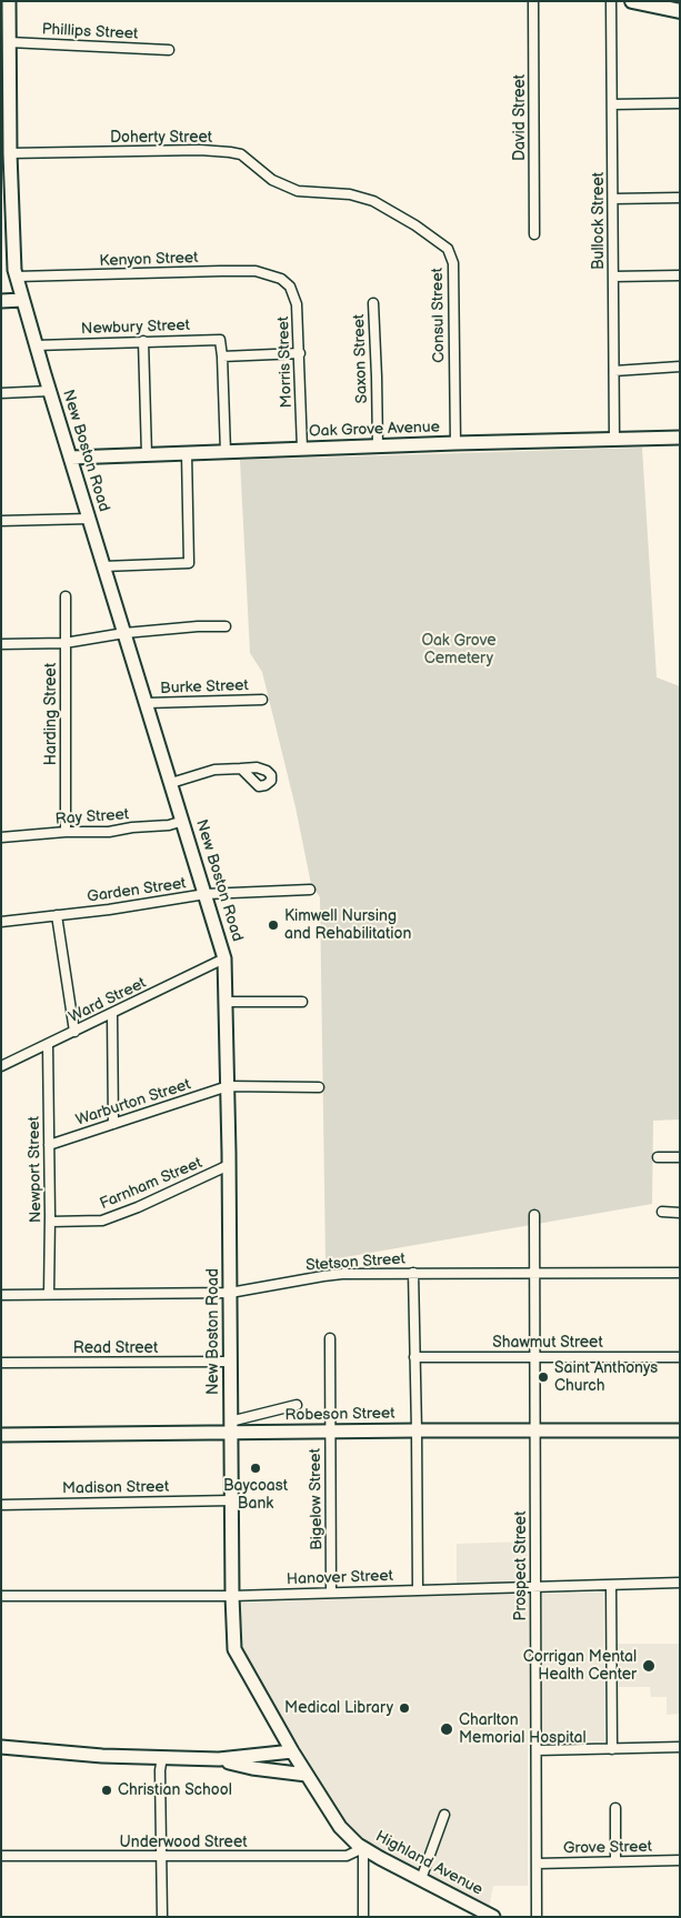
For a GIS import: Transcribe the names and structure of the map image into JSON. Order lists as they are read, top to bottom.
{
  "streets": {
    "street": [
      "Phillips Street",
      "David Street",
      "Doherty Street",
      "Bullock Street",
      "Kenyon Street",
      "Consul Street",
      "Newbury Street",
      "Saxon Street",
      "Morris Street",
      "Oak Grove Avenue",
      "New Boston Road",
      "Burke Street",
      "Harding Street",
      "Ray Street",
      "Garden Street",
      "Ward Street",
      "Warburton Street",
      "Newport Street",
      "Farnham Street",
      "Stetson Street",
      "Shawmut Street",
      "Read Street",
      "Robeson Street",
      "Madison Street",
      "Bigelow Street",
      "Prospect Street",
      "Hanover Street",
      "Underwood Street",
      "Grove Street",
      "Highland Avenue"
    ]
  },
  "crossings": [
    ["Phillips Street", "New Boston Road"],
    ["Doherty Street", "Consul Street"],
    ["Doherty Street", "New Boston Road"],
    ["Bullock Street", "Oak Grove Avenue"],
    ["Kenyon Street", "Morris Street"],
    ["Kenyon Street", "New Boston Road"],
    ["Consul Street", "Oak Grove Avenue"],
    ["Newbury Street", "New Boston Road"],
    ["Saxon Street", "Oak Grove Avenue"],
    ["Morris Street", "Oak Grove Avenue"],
    ["Oak Grove Avenue", "New Boston Road"],
    ["New Boston Road", "Burke Street"],
    ["New Boston Road", "Ray Street"],
    ["New Boston Road", "Garden Street"],
    ["New Boston Road", "Ward Street"],
    ["New Boston Road", "Warburton Street"],
    ["New Boston Road", "Farnham Street"],
    ["New Boston Road", "Stetson Street"],
    ["New Boston Road", "Read Street"],
    ["New Boston Road", "Robeson Street"],
    ["New Boston Road", "Madison Street"],
    ["New Boston Road", "Hanover Street"],
    ["New Boston Road", "Highland Avenue"],
    ["Harding Street", "Ray Street"],
    ["Ward Street", "Newport Street"],
    ["Warburton Street", "Newport Street"],
    ["Newport Street", "Farnham Street"],
    ["Newport Street", "Stetson Street"],
    ["Stetson Street", "Prospect Street"],
    ["Shawmut Street", "Prospect Street"],
    ["Robeson Street", "Bigelow Street"],
    ["Robeson Street", "Prospect Street"],
    ["Bigelow Street", "Hanover Street"],
    ["Prospect Street", "Hanover Street"],
    ["Prospect Street", "Grove Street"],
    ["Underwood Street", "Highland Avenue"]
  ],
  "parks": ["Oak Grove Cemetery"],
  "places": [
    "Kimwell Nursing and Rehabilitation",
    "Saint Anthonys Church",
    "Baycoast Bank",
    "Corrigan Mental Health Center",
    "Medical Library",
    "Charlton Memorial Hospital",
    "Christian School"
  ]
}
